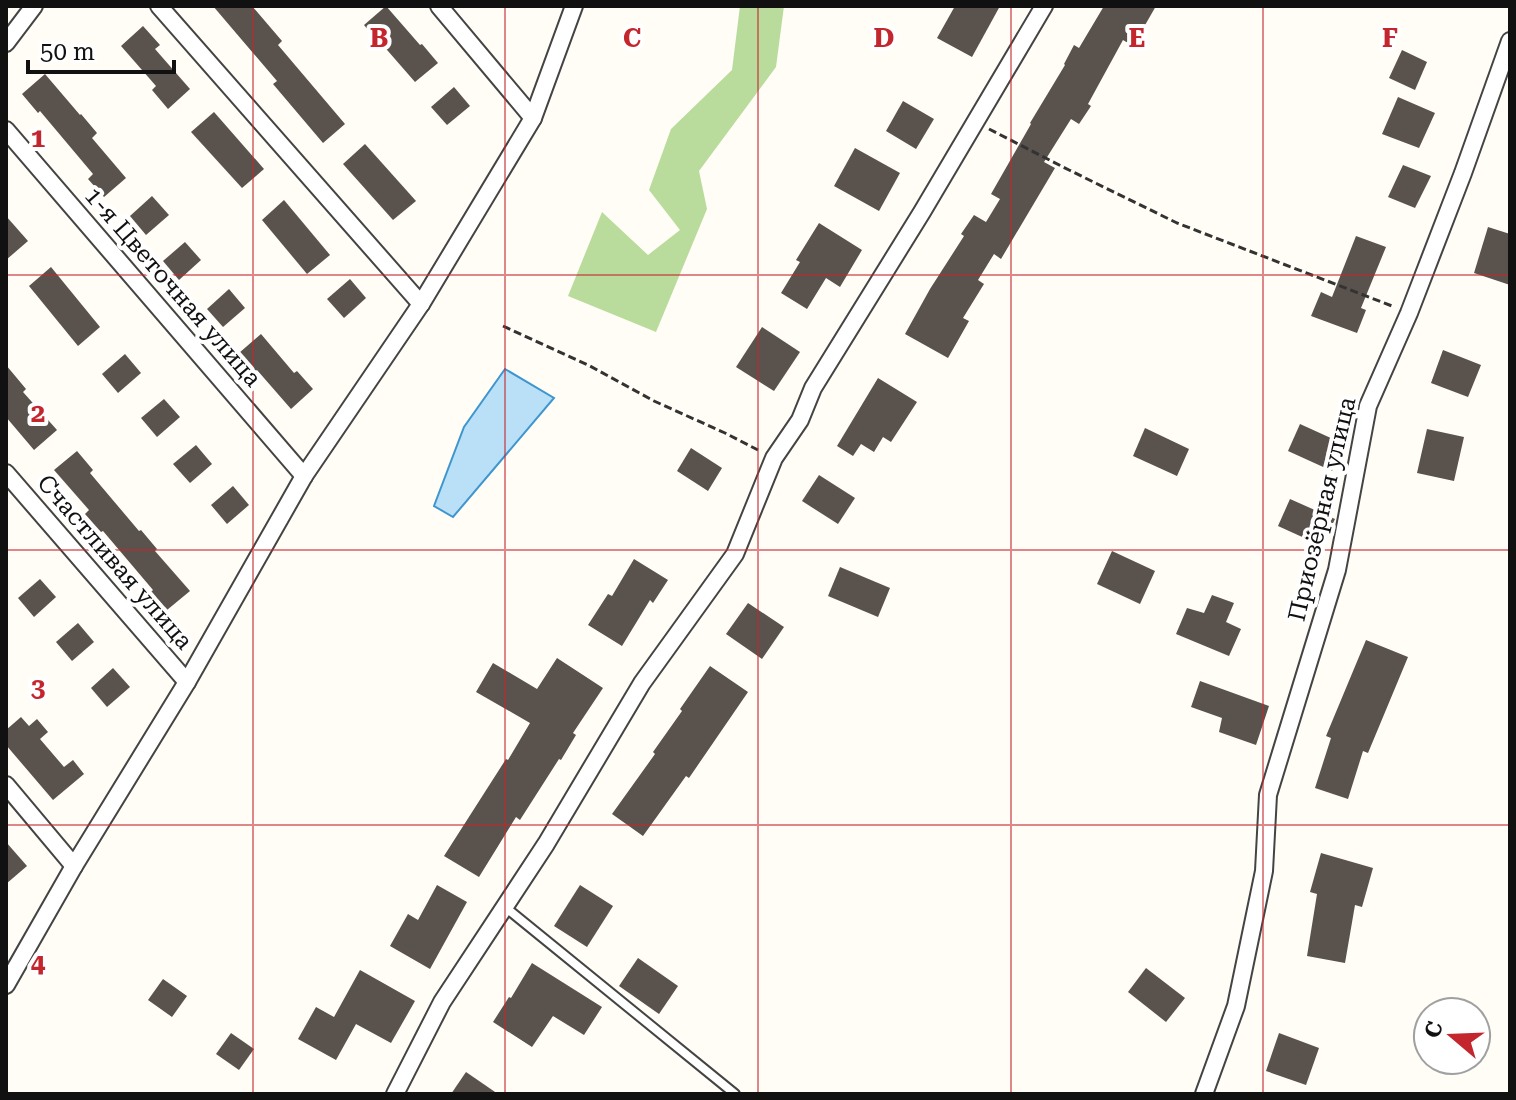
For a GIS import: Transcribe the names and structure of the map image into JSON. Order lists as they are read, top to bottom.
{
  "streets": {
    "street": ["1-я Цветочная улица", "Приозёрная улица", "Счастливая улица"]
  },
  "scale_bar": "50 m",
  "north": "left",
  "grid": {
    "columns": [
      "B",
      "C",
      "D",
      "E",
      "F"
    ],
    "rows": [
      "1",
      "2",
      "3",
      "4"
    ]
  }
}
